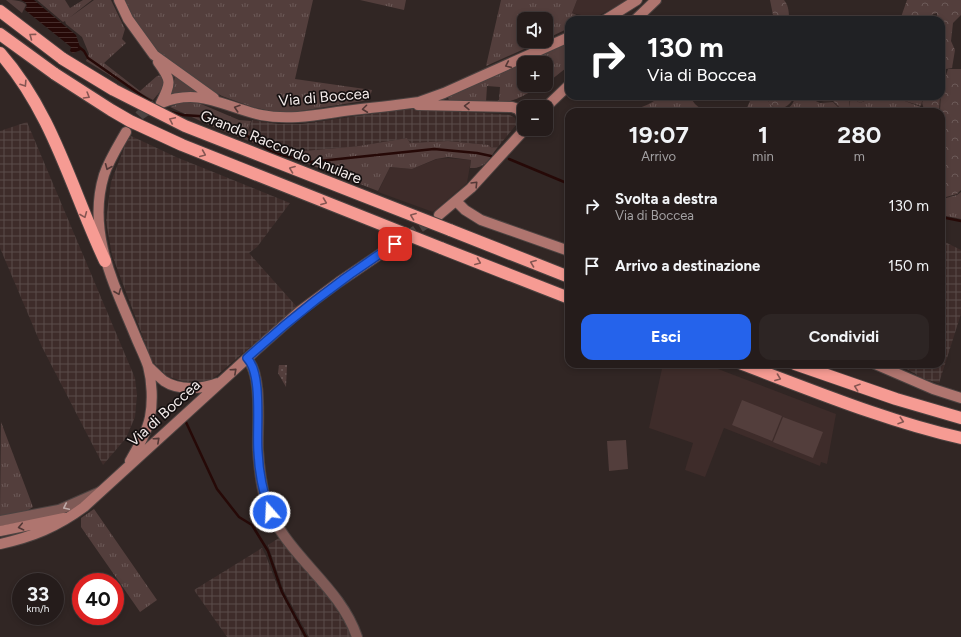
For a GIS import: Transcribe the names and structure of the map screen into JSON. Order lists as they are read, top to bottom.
{
  "streets": {
    "highway": ["Grande Raccordo Anulare"],
    "main road": ["Via di Boccea"]
  },
  "page": {
    "map_buttons": ["+", "−"],
    "turn": ["130 m", "Via di Boccea"],
    "eta": [
      "19:07",
      "Arrivo",
      "1",
      "min",
      "280",
      "m"
    ],
    "list": [
      {
        "name": "Svolta a destra",
        "note": "Via di Boccea",
        "value": "130 m"
      },
      {
        "name": "Arrivo a destinazione",
        "value": "150 m"
      }
    ],
    "buttons": ["Esci", "Condividi"],
    "speed": "33 km/h",
    "limit": "40"
  }
}
